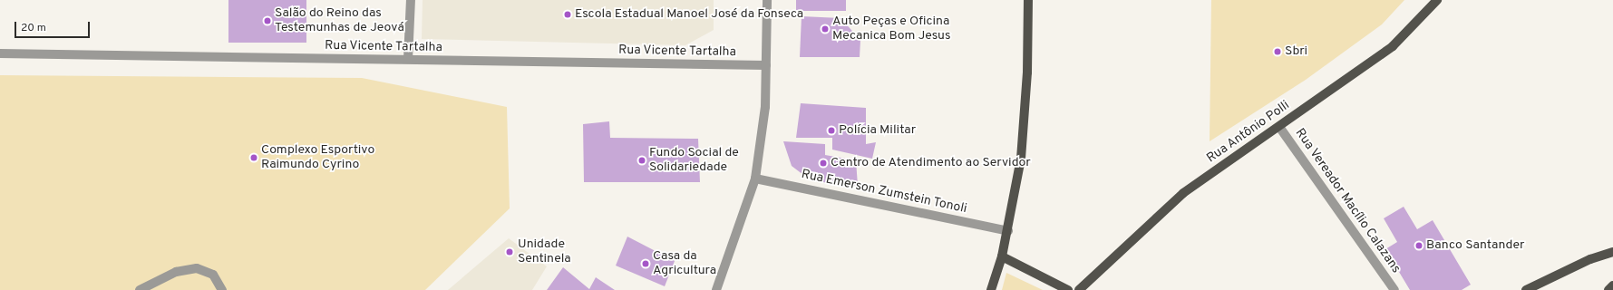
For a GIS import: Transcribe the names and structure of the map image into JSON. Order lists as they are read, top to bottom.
{
  "streets": {
    "main road": ["Rua Antônio Polli"],
    "street": ["Rua Vicente Tartalha", "Rua Emerson Zumstein Tonoli", "Rua Vereador Macílio Calazans"]
  },
  "crossings": [
    ["Rua Antônio Polli", "Rua Vereador Macílio Calazans"]
  ],
  "places": [
    "Escola Estadual Manoel José da Fonseca",
    "Salão do Reino das Testemunhas de Jeová",
    "Auto Peças e Oficina Mecanica Bom Jesus",
    "Sbri",
    "Polícia Militar",
    "Complexo Esportivo Raimundo Cyrino",
    "Fundo Social de Solidariedade",
    "Centro de Atendimento ao Servidor",
    "Banco Santander",
    "Unidade Sentinela",
    "Casa da Agricultura"
  ],
  "scale_bar": "20 m"
}
